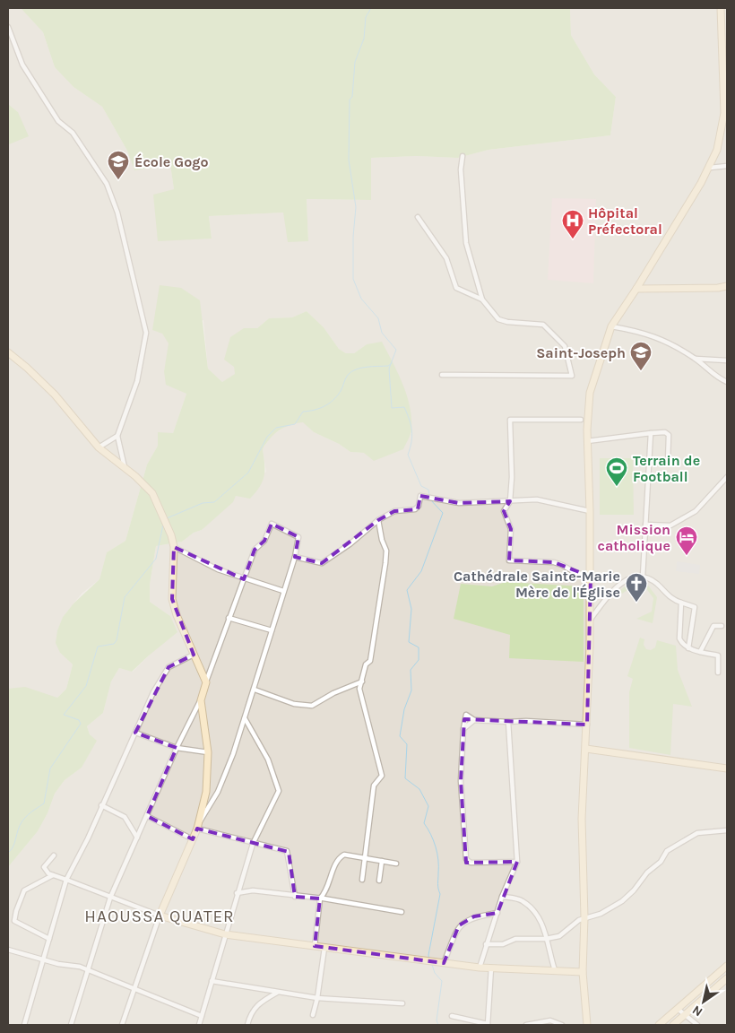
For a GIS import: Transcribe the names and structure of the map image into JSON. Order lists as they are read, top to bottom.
{
  "districts": ["HAOUSSA QUATER"],
  "places": {
    "school or university": ["École Gogo", "Saint-Joseph"],
    "hospital": ["Hôpital Préfectoral"],
    "sports": ["Terrain de Football"],
    "hotel": ["Mission catholique"],
    "church": ["Cathédrale Sainte-Marie Mère de l'Église"]
  },
  "north": "bottom left"
}
